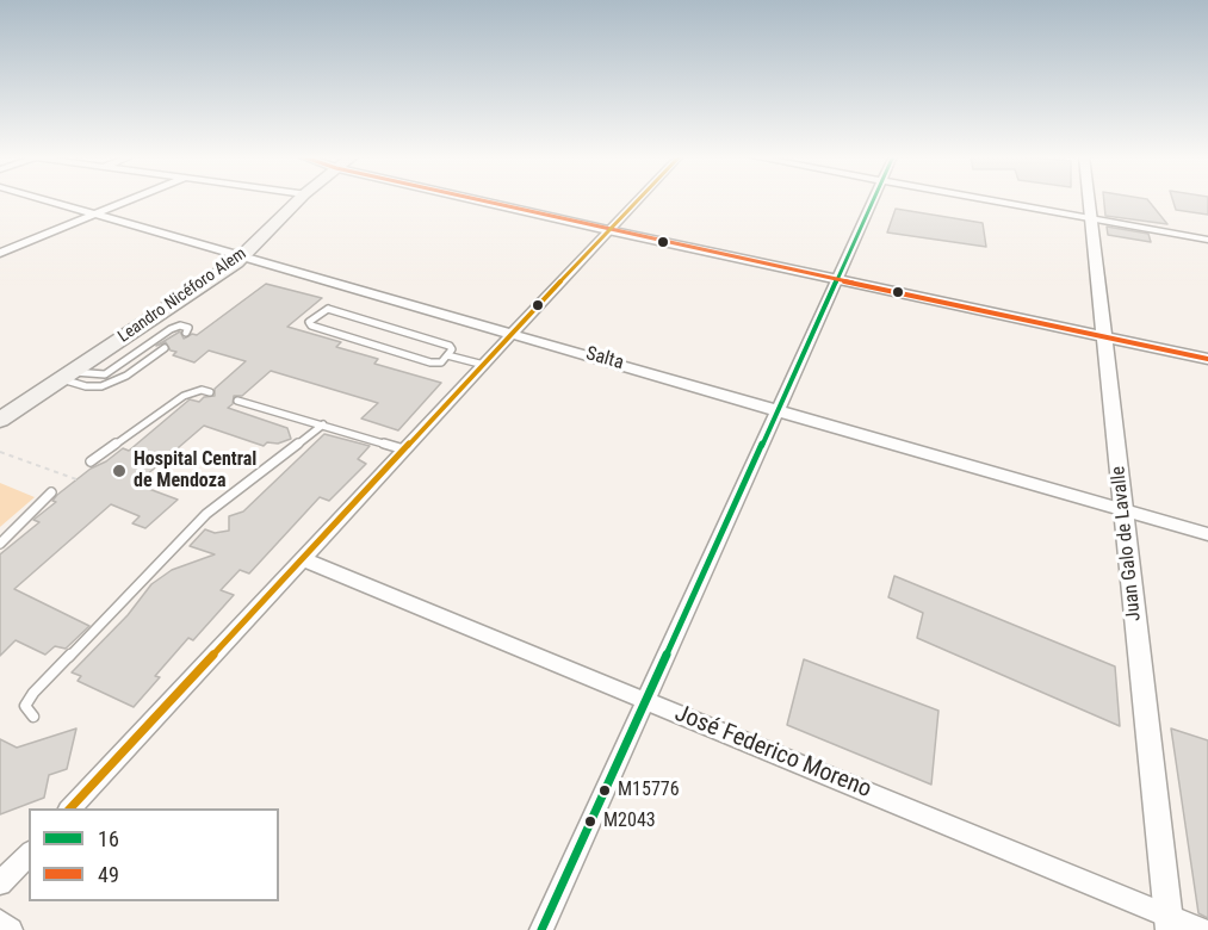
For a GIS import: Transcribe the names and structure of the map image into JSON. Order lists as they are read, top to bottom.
{
  "streets": {
    "main road": ["Leandro Nicéforo Alem"],
    "street": ["Salta", "Juan Galo de Lavalle", "José Federico Moreno"]
  },
  "crossings": [
    ["Leandro Nicéforo Alem", "Salta"],
    ["Salta", "Juan Galo de Lavalle"],
    ["Juan Galo de Lavalle", "José Federico Moreno"]
  ],
  "places": ["Hospital Central de Mendoza", "M15776", "M2043"],
  "lines": ["transit line 16", "transit line 49"],
  "legend": ["16", "49"]
}
